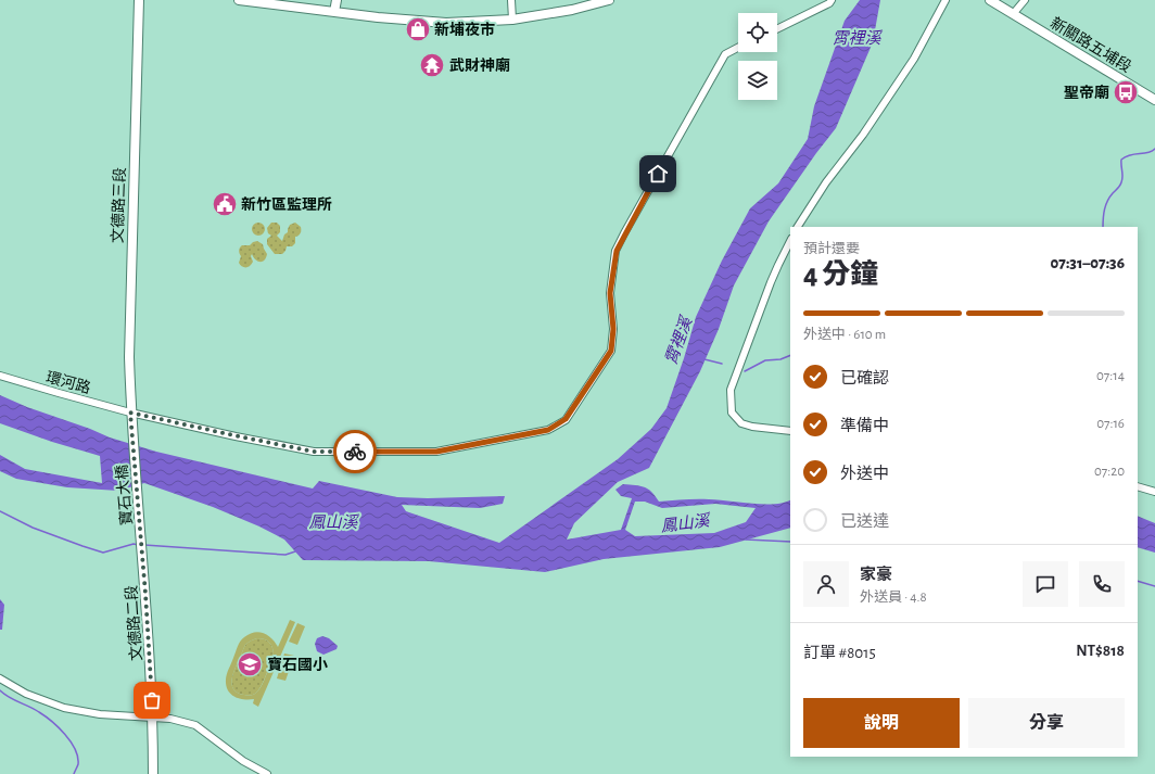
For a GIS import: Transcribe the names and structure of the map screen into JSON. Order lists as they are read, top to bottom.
{
  "streets": {
    "main road": [
      "新關路五埔段",
      "文德路三段",
      "寶石大橋",
      "文德路二段"
    ],
    "street": ["環河路"]
  },
  "crossings": [
    ["文德路三段", "環河路"],
    ["文德路三段", "寶石大橋"],
    ["環河路", "寶石大橋"],
    ["寶石大橋", "文德路二段"]
  ],
  "water": ["霄裡溪", "鳳山溪"],
  "places": {
    "shop": ["新埔夜市"],
    "temple": ["武財神廟"],
    "bus stop": ["聖帝廟"],
    "public building": ["新竹區監理所"],
    "school or university": ["寶石國小"]
  },
  "page": {
    "heading": ["4 分鐘", "預計還要", "07:31–07:36"],
    "panel": [
      "家豪",
      "外送員 · 4.8",
      "訂單 #8015",
      "NT$818"
    ],
    "bar": "外送中 · 610 m",
    "list": [
      ["已確認", "07:14"],
      ["準備中", "07:16"],
      ["外送中", "07:20"],
      "已送達"
    ],
    "buttons": ["說明", "分享"]
  }
}
